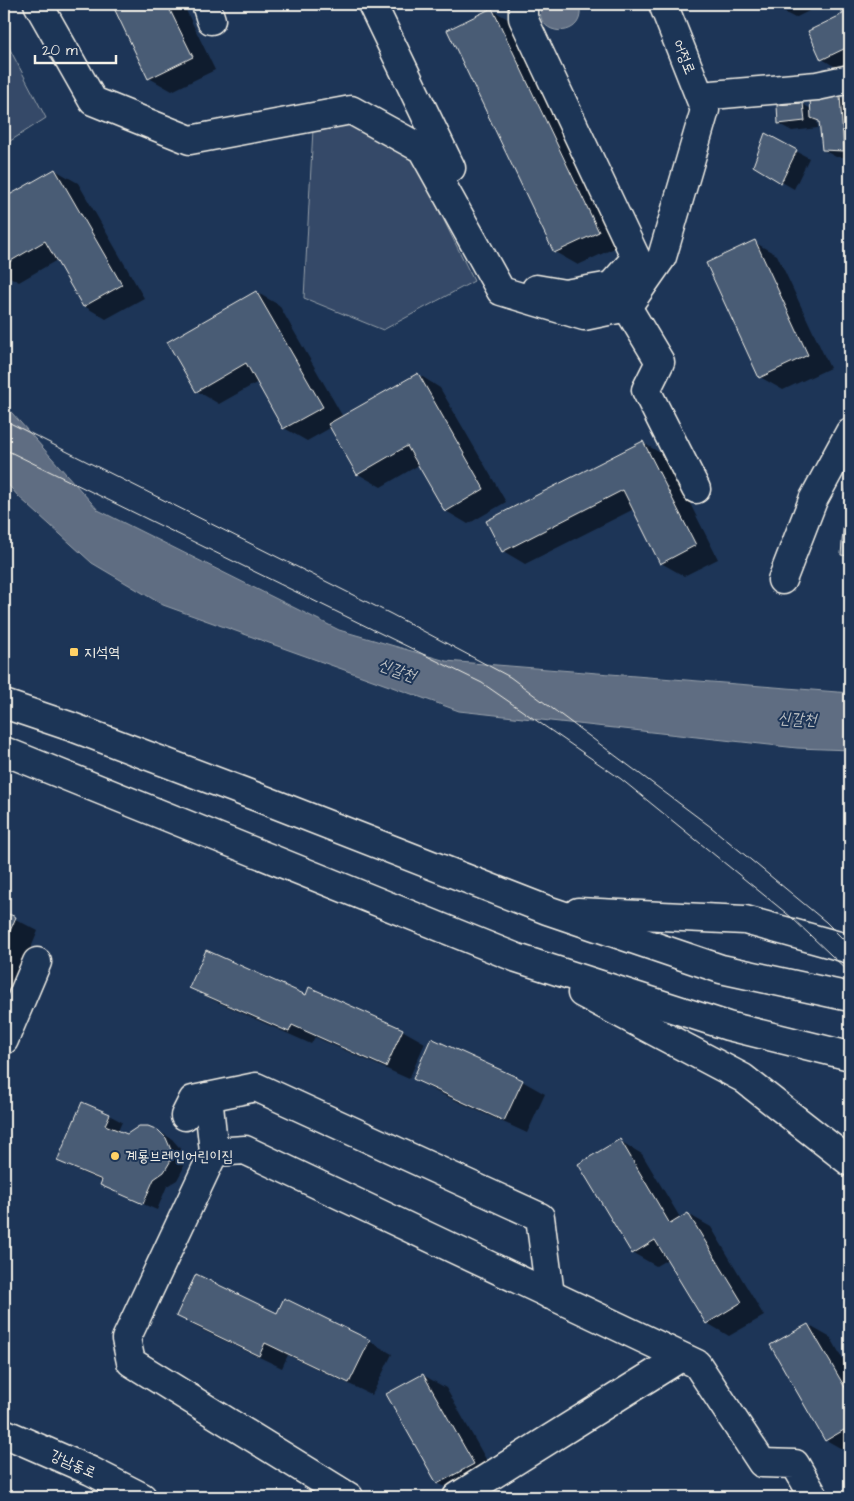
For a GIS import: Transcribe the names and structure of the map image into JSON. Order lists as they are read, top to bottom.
{
  "streets": {
    "street": ["어정로", "강남동로"]
  },
  "water": ["신갈천"],
  "places": {
    "transit": ["지석역"],
    "other": ["계룡브레인어린이집"]
  },
  "scale_bar": "20 m"
}
